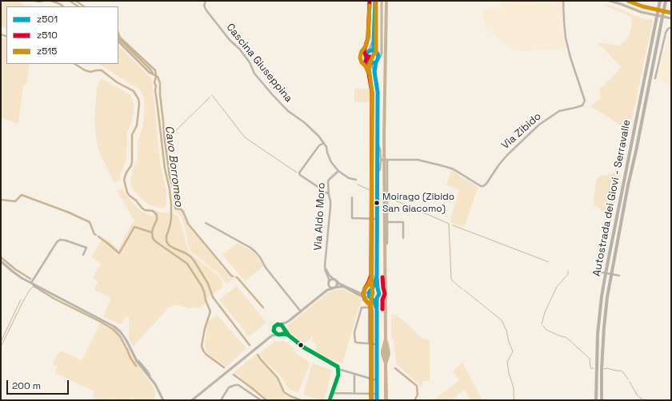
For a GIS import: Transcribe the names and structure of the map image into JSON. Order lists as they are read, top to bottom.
{
  "streets": {
    "highway": ["Autostrada dei Giovi - Serravalle"],
    "street": ["Cascina Giuseppina", "Via Zibido", "Via Aldo Moro"]
  },
  "water": ["Cavo Borromeo"],
  "places": ["Moirago (Zibido San Giacomo)"],
  "lines": ["transit line z501", "transit line z510", "transit line z515"],
  "legend": ["z501", "z510", "z515"],
  "scale_bar": "200 m"
}
